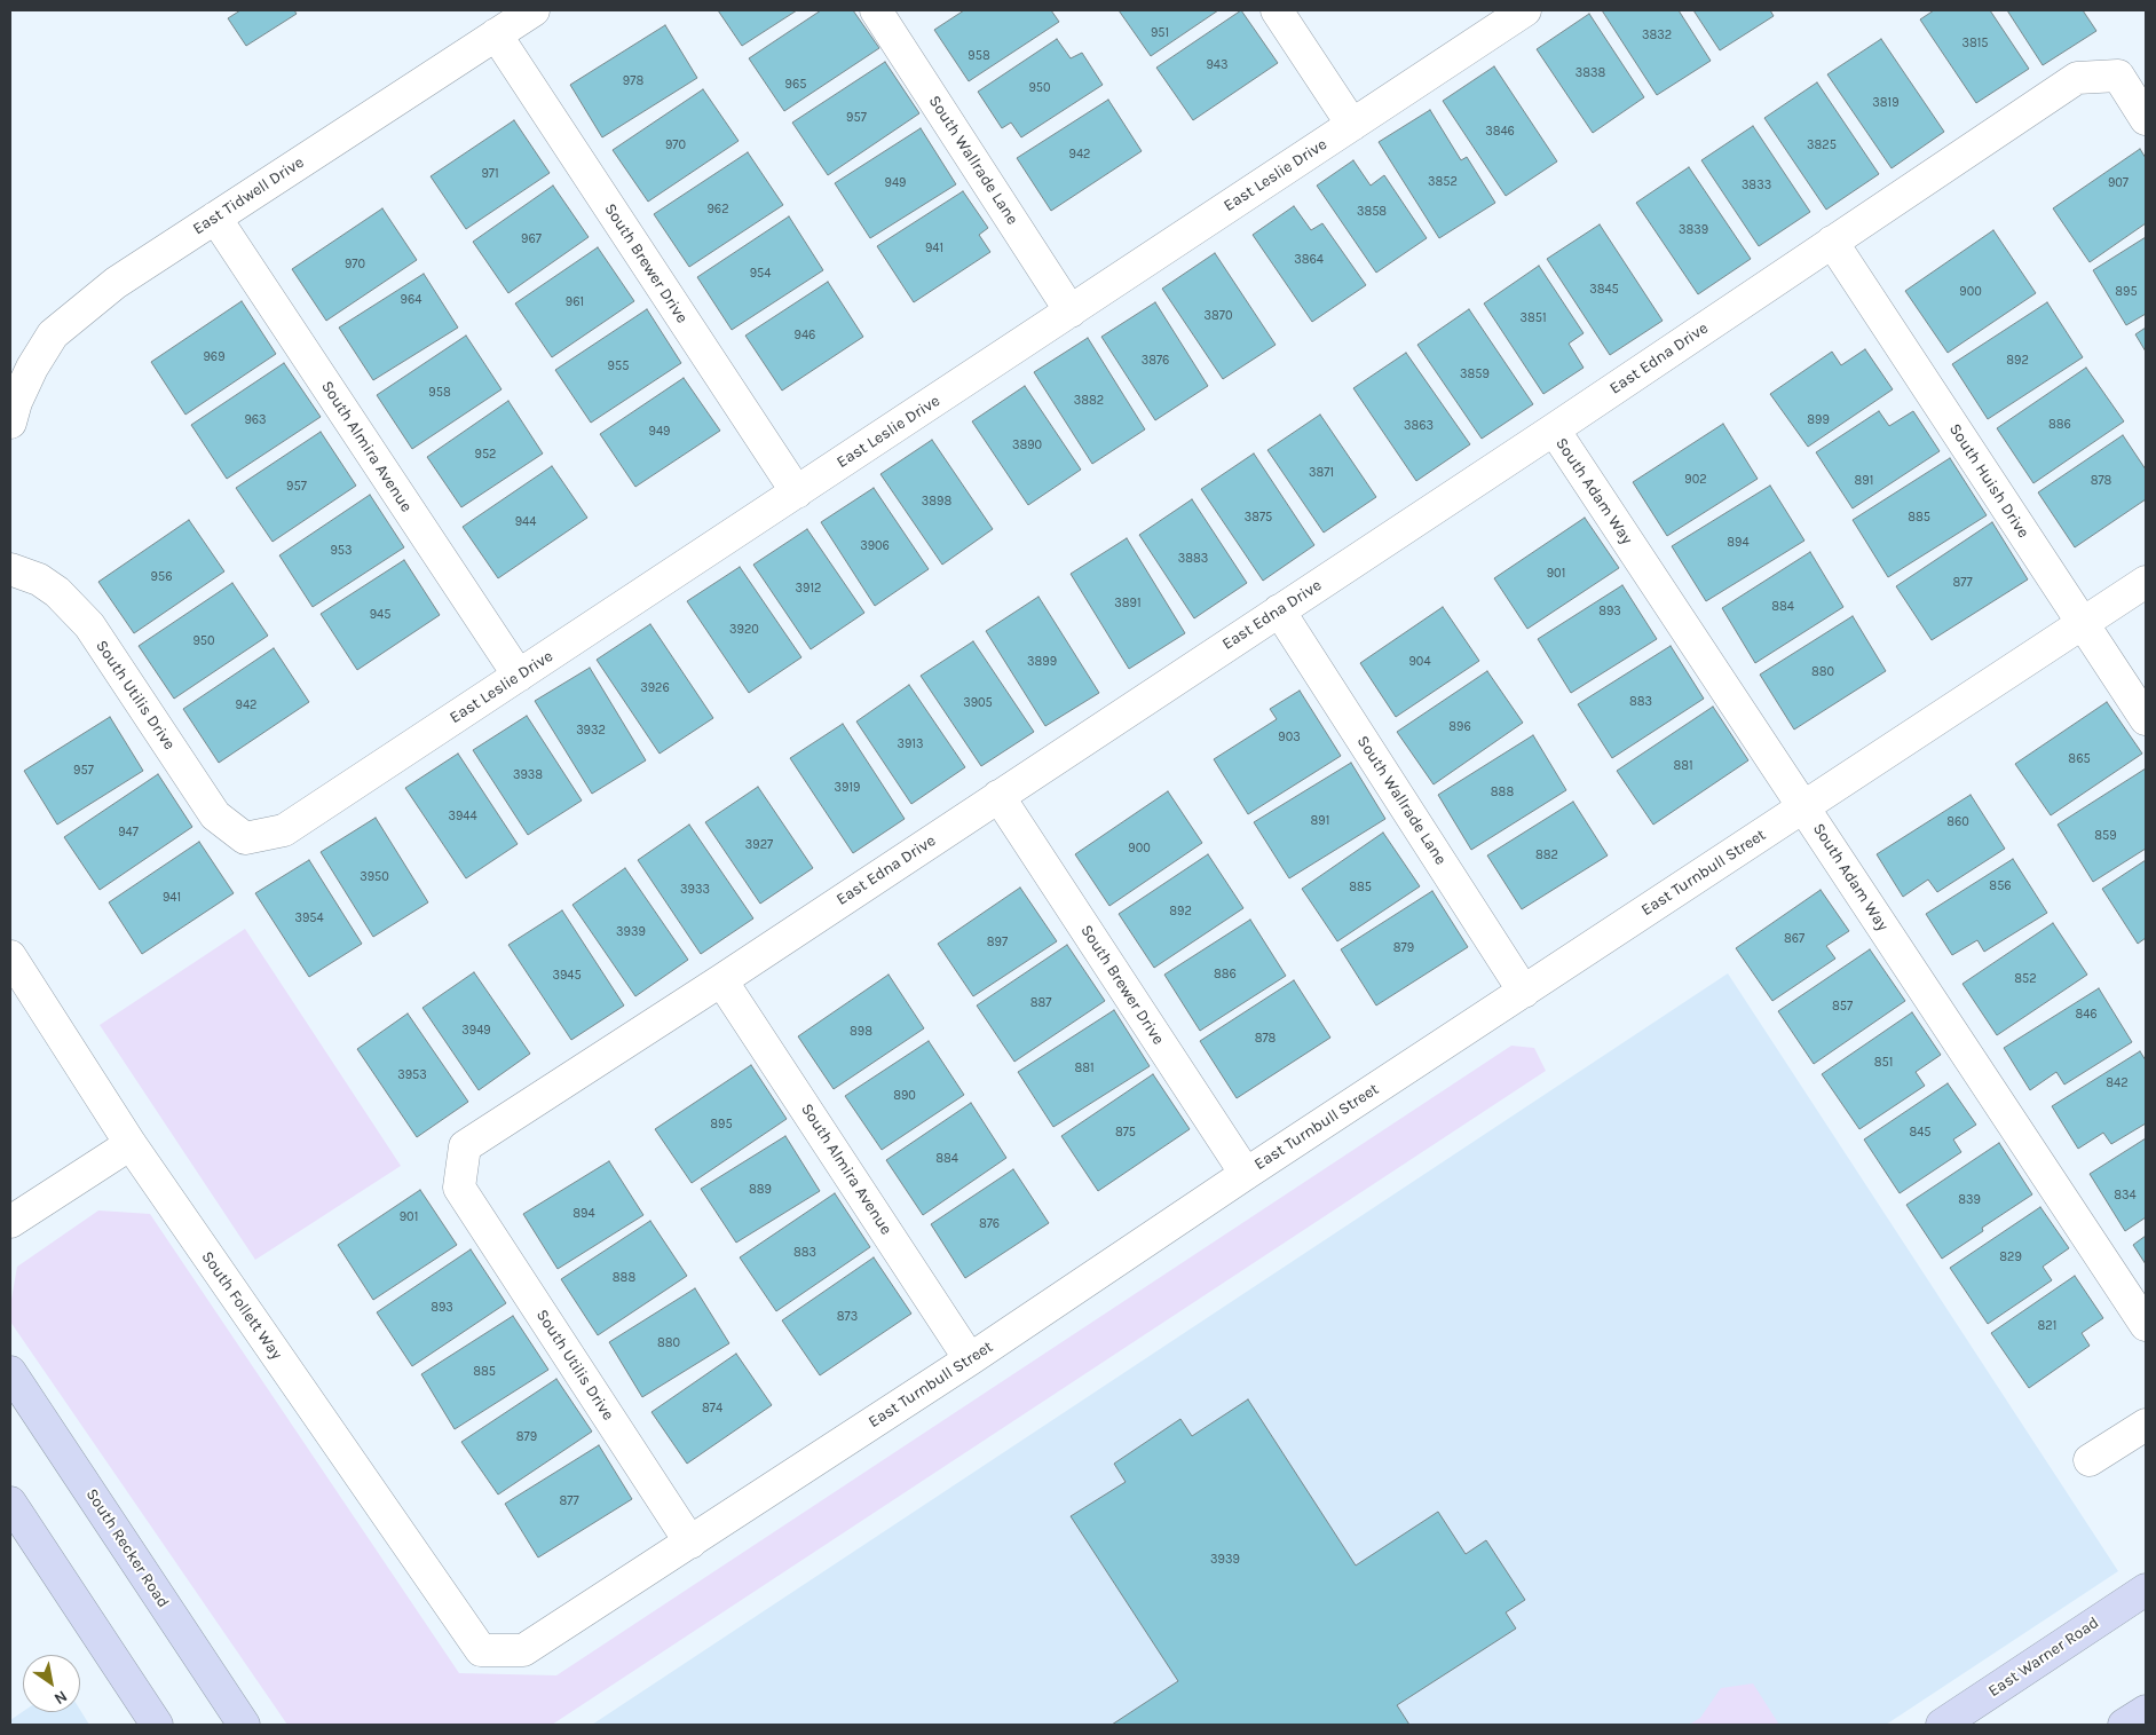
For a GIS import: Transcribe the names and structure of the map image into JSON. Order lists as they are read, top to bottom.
{
  "streets": {
    "main road": ["South Recker Road", "East Warner Road"],
    "street": [
      "South Wallrade Lane",
      "East Leslie Drive",
      "East Tidwell Drive",
      "South Brewer Drive",
      "East Edna Drive",
      "South Almira Avenue",
      "South Huish Drive",
      "South Adam Way",
      "South Utilis Drive",
      "East Turnbull Street",
      "South Follett Way"
    ]
  },
  "crossings": [
    ["South Wallrade Lane", "East Leslie Drive"],
    ["South Wallrade Lane", "East Edna Drive"],
    ["South Wallrade Lane", "East Turnbull Street"],
    ["East Leslie Drive", "South Brewer Drive"],
    ["East Leslie Drive", "South Almira Avenue"],
    ["East Leslie Drive", "South Utilis Drive"],
    ["East Tidwell Drive", "South Brewer Drive"],
    ["East Tidwell Drive", "South Almira Avenue"],
    ["South Brewer Drive", "East Edna Drive"],
    ["South Brewer Drive", "East Turnbull Street"],
    ["East Edna Drive", "South Almira Avenue"],
    ["East Edna Drive", "South Huish Drive"],
    ["East Edna Drive", "South Adam Way"],
    ["East Edna Drive", "South Utilis Drive"],
    ["South Almira Avenue", "East Turnbull Street"],
    ["South Huish Drive", "East Turnbull Street"],
    ["South Adam Way", "East Turnbull Street"],
    ["South Utilis Drive", "East Turnbull Street"],
    ["East Turnbull Street", "South Follett Way"]
  ],
  "house_numbers": [
    "951",
    "3832",
    "3815",
    "958",
    "943",
    "3838",
    "978",
    "965",
    "950",
    "3819",
    "957",
    "3846",
    "970",
    "3825",
    "942",
    "971",
    "3852",
    "949",
    "907",
    "3833",
    "962",
    "3858",
    "3839",
    "967",
    "941",
    "3864",
    "970",
    "954",
    "3845",
    "900",
    "895",
    "964",
    "961",
    "3870",
    "3851",
    "946",
    "969",
    "3876",
    "892",
    "955",
    "3859",
    "958",
    "3882",
    "963",
    "899",
    "886",
    "3863",
    "949",
    "3890",
    "952",
    "3871",
    "902",
    "891",
    "878",
    "957",
    "3898",
    "3875",
    "885",
    "944",
    "894",
    "3906",
    "953",
    "3883",
    "901",
    "956",
    "877",
    "3912",
    "3891",
    "884",
    "893",
    "945",
    "3920",
    "950",
    "3899",
    "904",
    "880",
    "3926",
    "883",
    "3905",
    "942",
    "896",
    "3932",
    "903",
    "3913",
    "865",
    "881",
    "957",
    "3938",
    "3919",
    "888",
    "3944",
    "891",
    "860",
    "947",
    "859",
    "3927",
    "900",
    "882",
    "3950",
    "856",
    "885",
    "3933",
    "941",
    "892",
    "3954",
    "3939",
    "867",
    "897",
    "879",
    "886",
    "3945",
    "852",
    "887",
    "857",
    "846",
    "3949",
    "898",
    "878",
    "851",
    "881",
    "3953",
    "842",
    "890",
    "895",
    "875",
    "845",
    "884",
    "889",
    "834",
    "839",
    "894",
    "901",
    "876",
    "883",
    "829",
    "888",
    "893",
    "873",
    "821",
    "880",
    "885",
    "874",
    "879",
    "877",
    "3939"
  ],
  "north": "bottom right"
}
